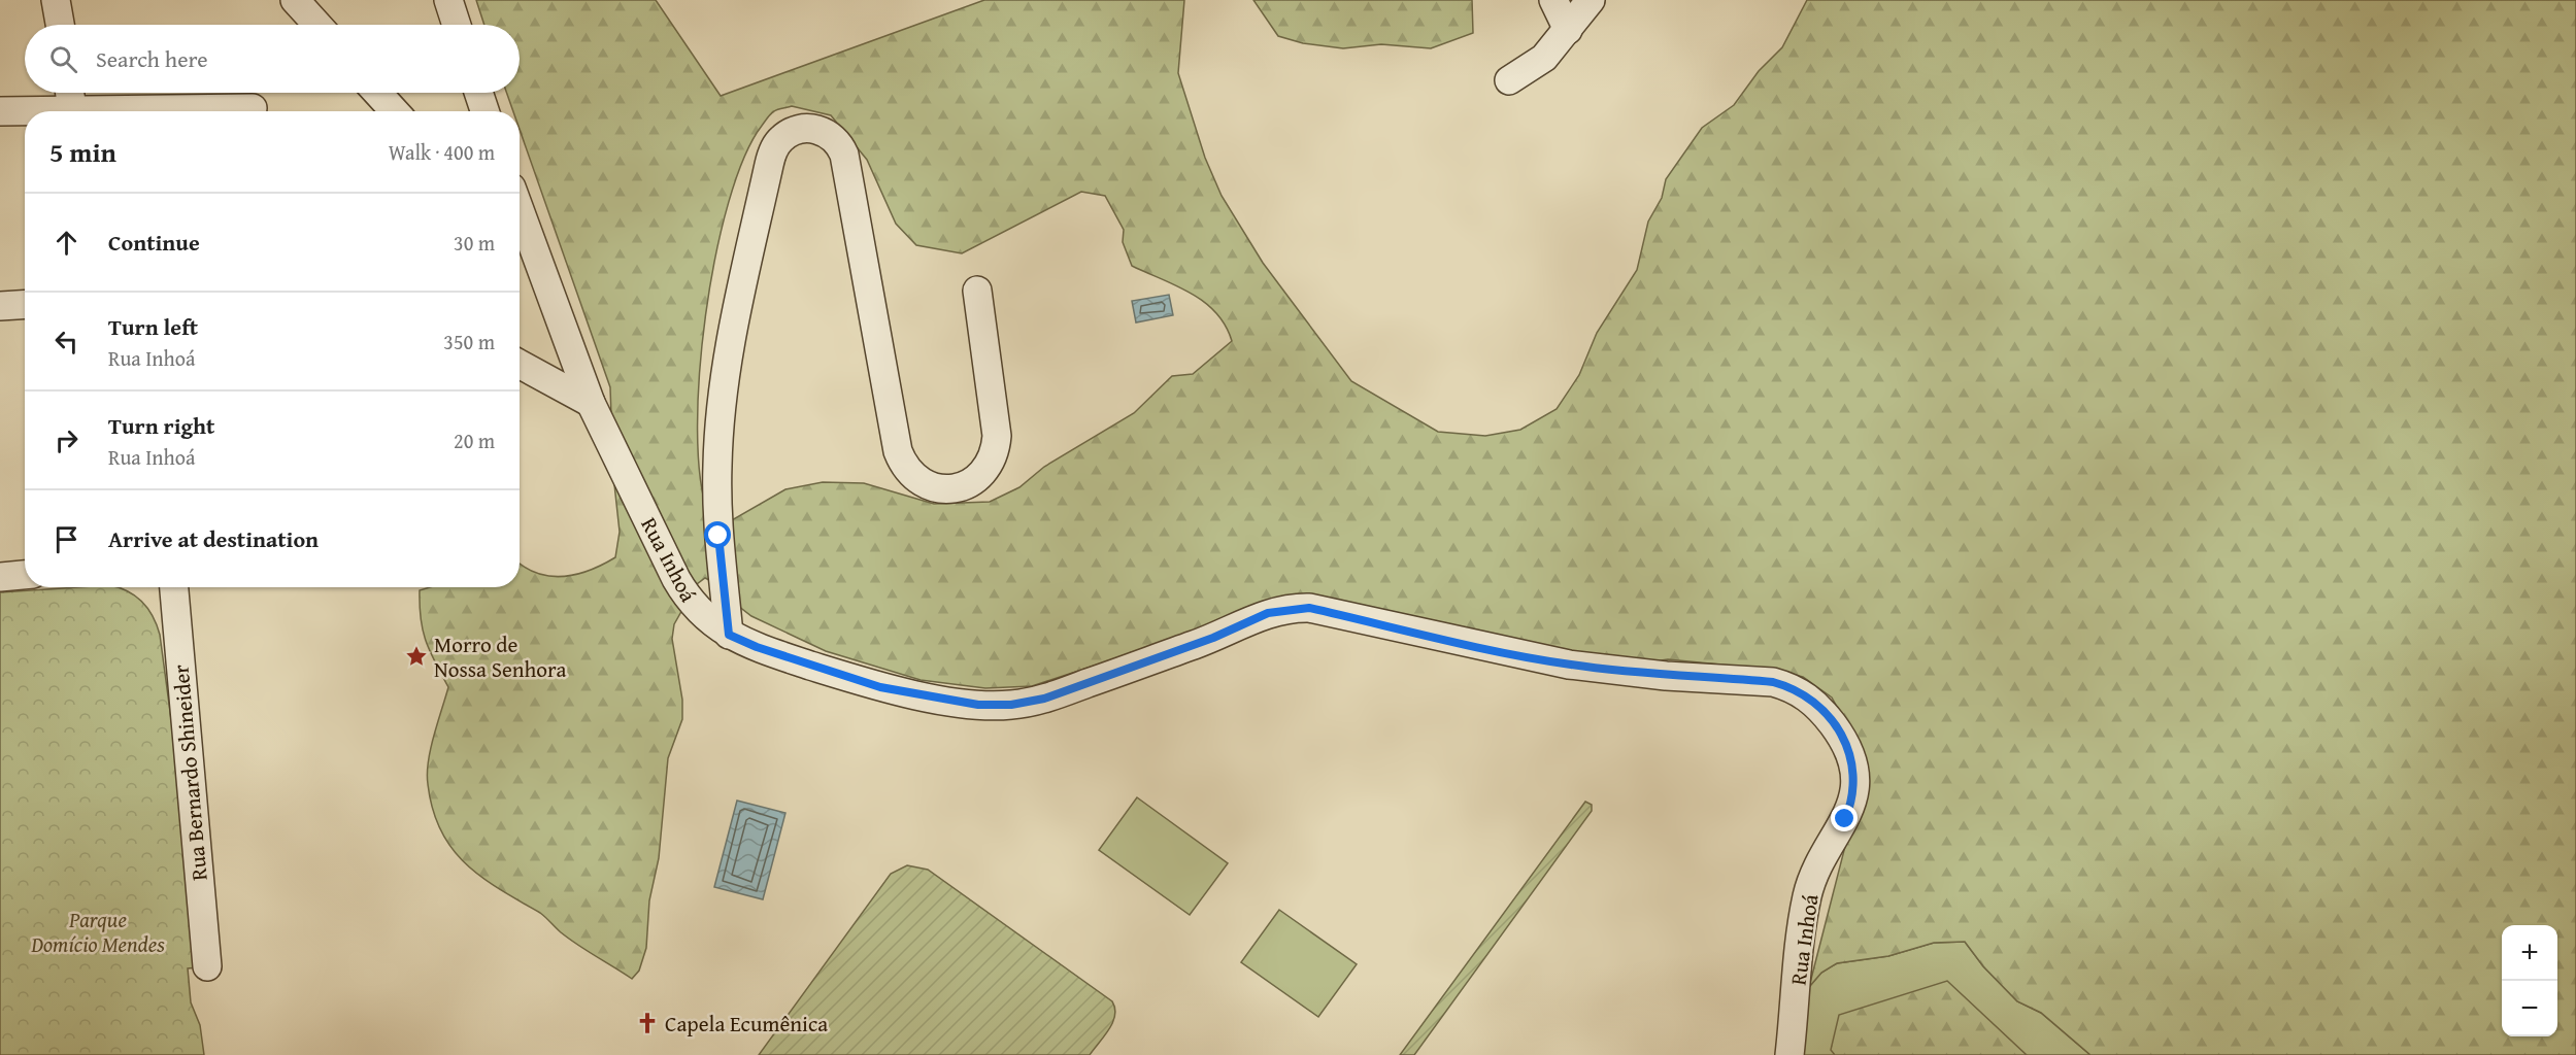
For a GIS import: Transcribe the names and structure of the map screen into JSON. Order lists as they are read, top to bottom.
{
  "streets": {
    "street": ["Rua Inhoá", "Rua Bernardo Shineider"]
  },
  "parks": ["Parque Domício Mendes"],
  "places": {
    "place": ["Morro de Nossa Senhora"],
    "church": ["Capela Ecumênica"]
  },
  "page": {
    "search": "Search here",
    "heading": ["5 min", "Walk · 400 m"],
    "list": [
      ["Continue", "30 m"],
      ["Turn left", "Rua Inhoá", "350 m"],
      ["Turn right", "Rua Inhoá", "20 m"],
      "Arrive at destination"
    ],
    "map_buttons": ["+", "−"]
  }
}
